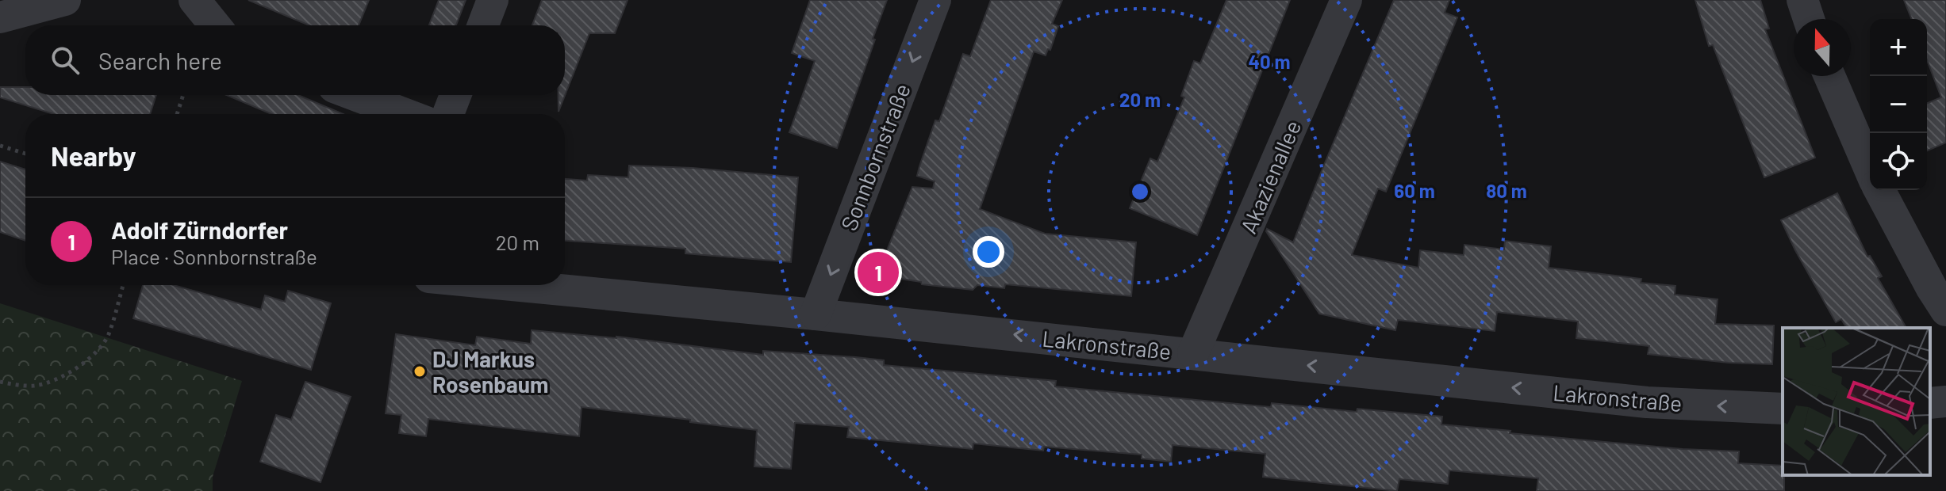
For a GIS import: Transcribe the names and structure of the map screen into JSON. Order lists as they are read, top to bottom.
{
  "streets": {
    "street": ["Sonnbornstraße", "Akazienallee", "Lakronstraße"]
  },
  "crossings": [
    ["Sonnbornstraße", "Lakronstraße"],
    ["Akazienallee", "Lakronstraße"]
  ],
  "one_way": ["Sonnbornstraße", "Lakronstraße"],
  "places": ["DJ Markus Rosenbaum"],
  "north": "top",
  "page": {
    "map_buttons": ["+", "−"],
    "search": "Search here",
    "heading": "Nearby",
    "list": [
      {
        "mark": "1",
        "name": "Adolf Zürndorfer",
        "note": "Place · Sonnbornstraße",
        "value": "20 m"
      }
    ],
    "pins": "1"
  },
  "rings": [
    "40 m",
    "20 m",
    "60 m",
    "80 m"
  ]
}
